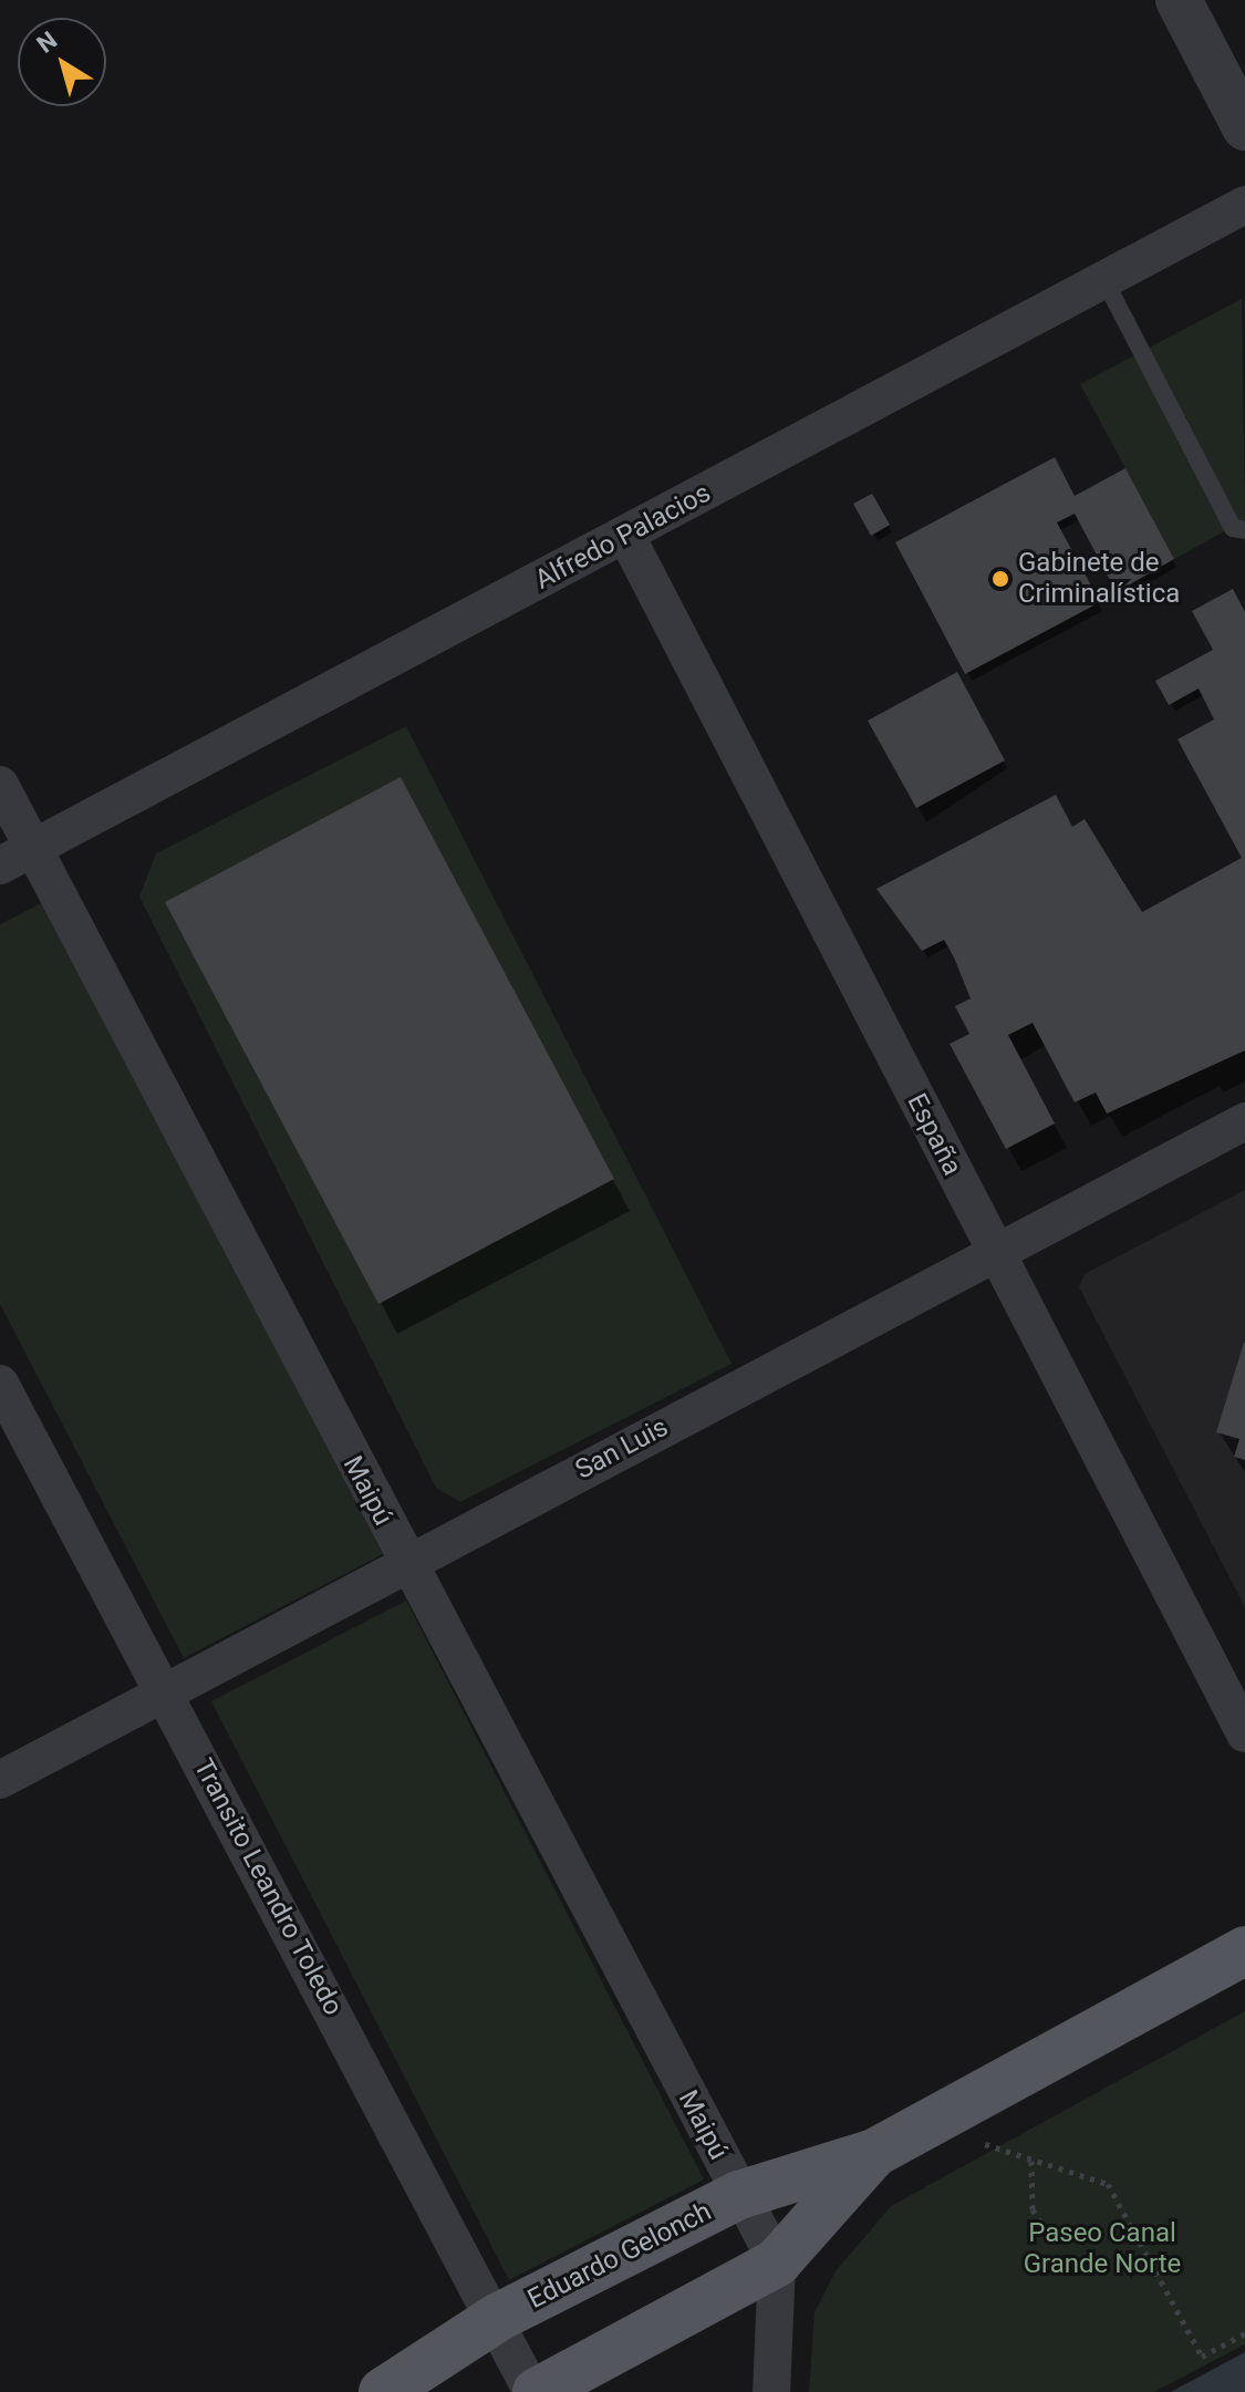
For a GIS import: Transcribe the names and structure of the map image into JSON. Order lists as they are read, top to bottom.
{
  "streets": {
    "main road": ["Eduardo Gelonch"],
    "street": [
      "Alfredo Palacios",
      "España",
      "San Luis",
      "Maipú",
      "Transito Leandro Toledo"
    ]
  },
  "crossings": [
    ["Alfredo Palacios", "España"],
    ["Alfredo Palacios", "Maipú"],
    ["España", "San Luis"],
    ["San Luis", "Maipú"],
    ["San Luis", "Transito Leandro Toledo"],
    ["Maipú", "Eduardo Gelonch"],
    ["Transito Leandro Toledo", "Eduardo Gelonch"]
  ],
  "parks": ["Paseo Canal Grande Norte"],
  "places": ["Gabinete de Criminalística"],
  "north": "top left"
}
